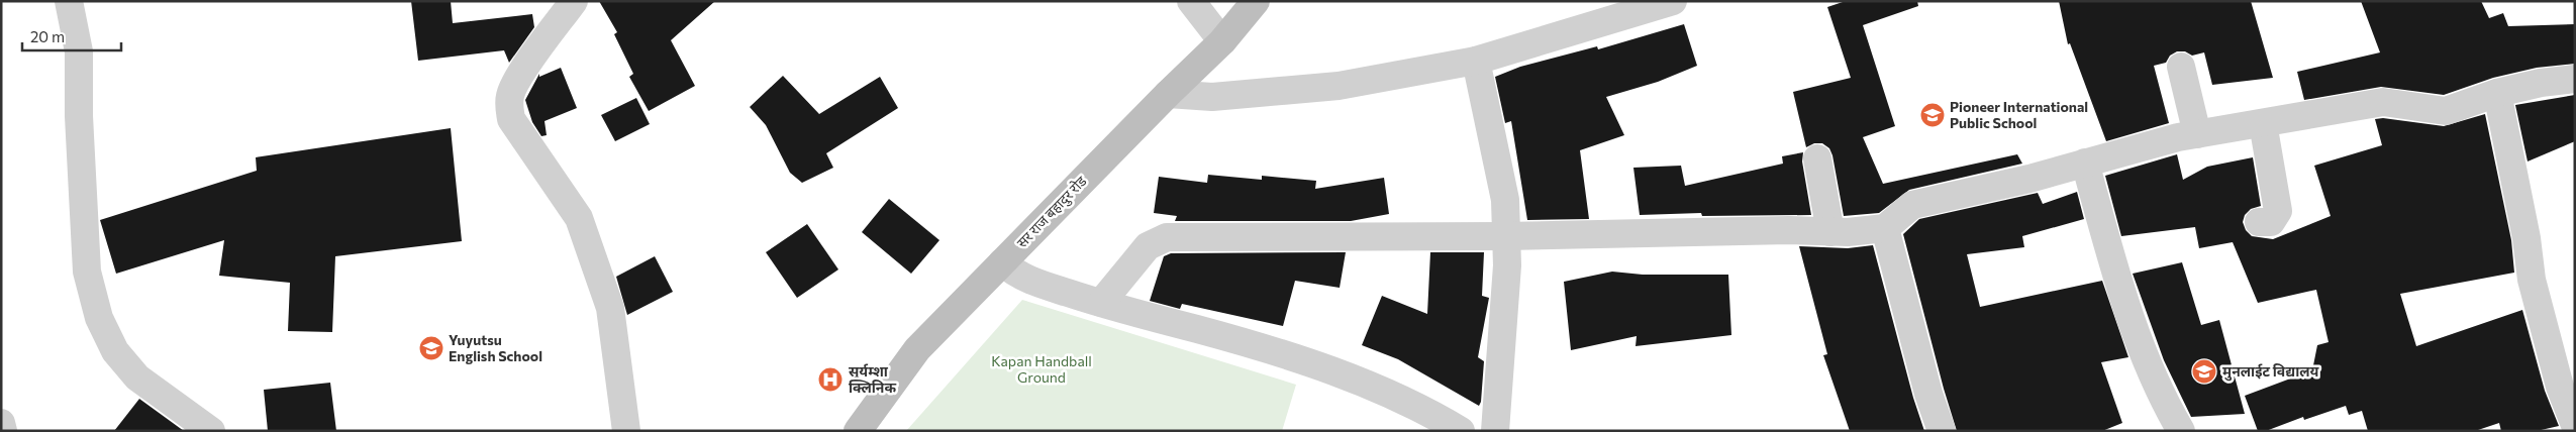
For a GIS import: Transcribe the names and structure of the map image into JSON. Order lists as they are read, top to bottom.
{
  "streets": {
    "street": ["सर राज बहादुर रोड"]
  },
  "parks": ["Kapan Handball Ground"],
  "places": {
    "school or university": ["Pioneer International Public School", "Yuyutsu English School", "मुनलाईट विद्यालय"],
    "hospital": ["सूर्यम्शा क्लिनिक"]
  },
  "scale_bar": "20 m"
}
